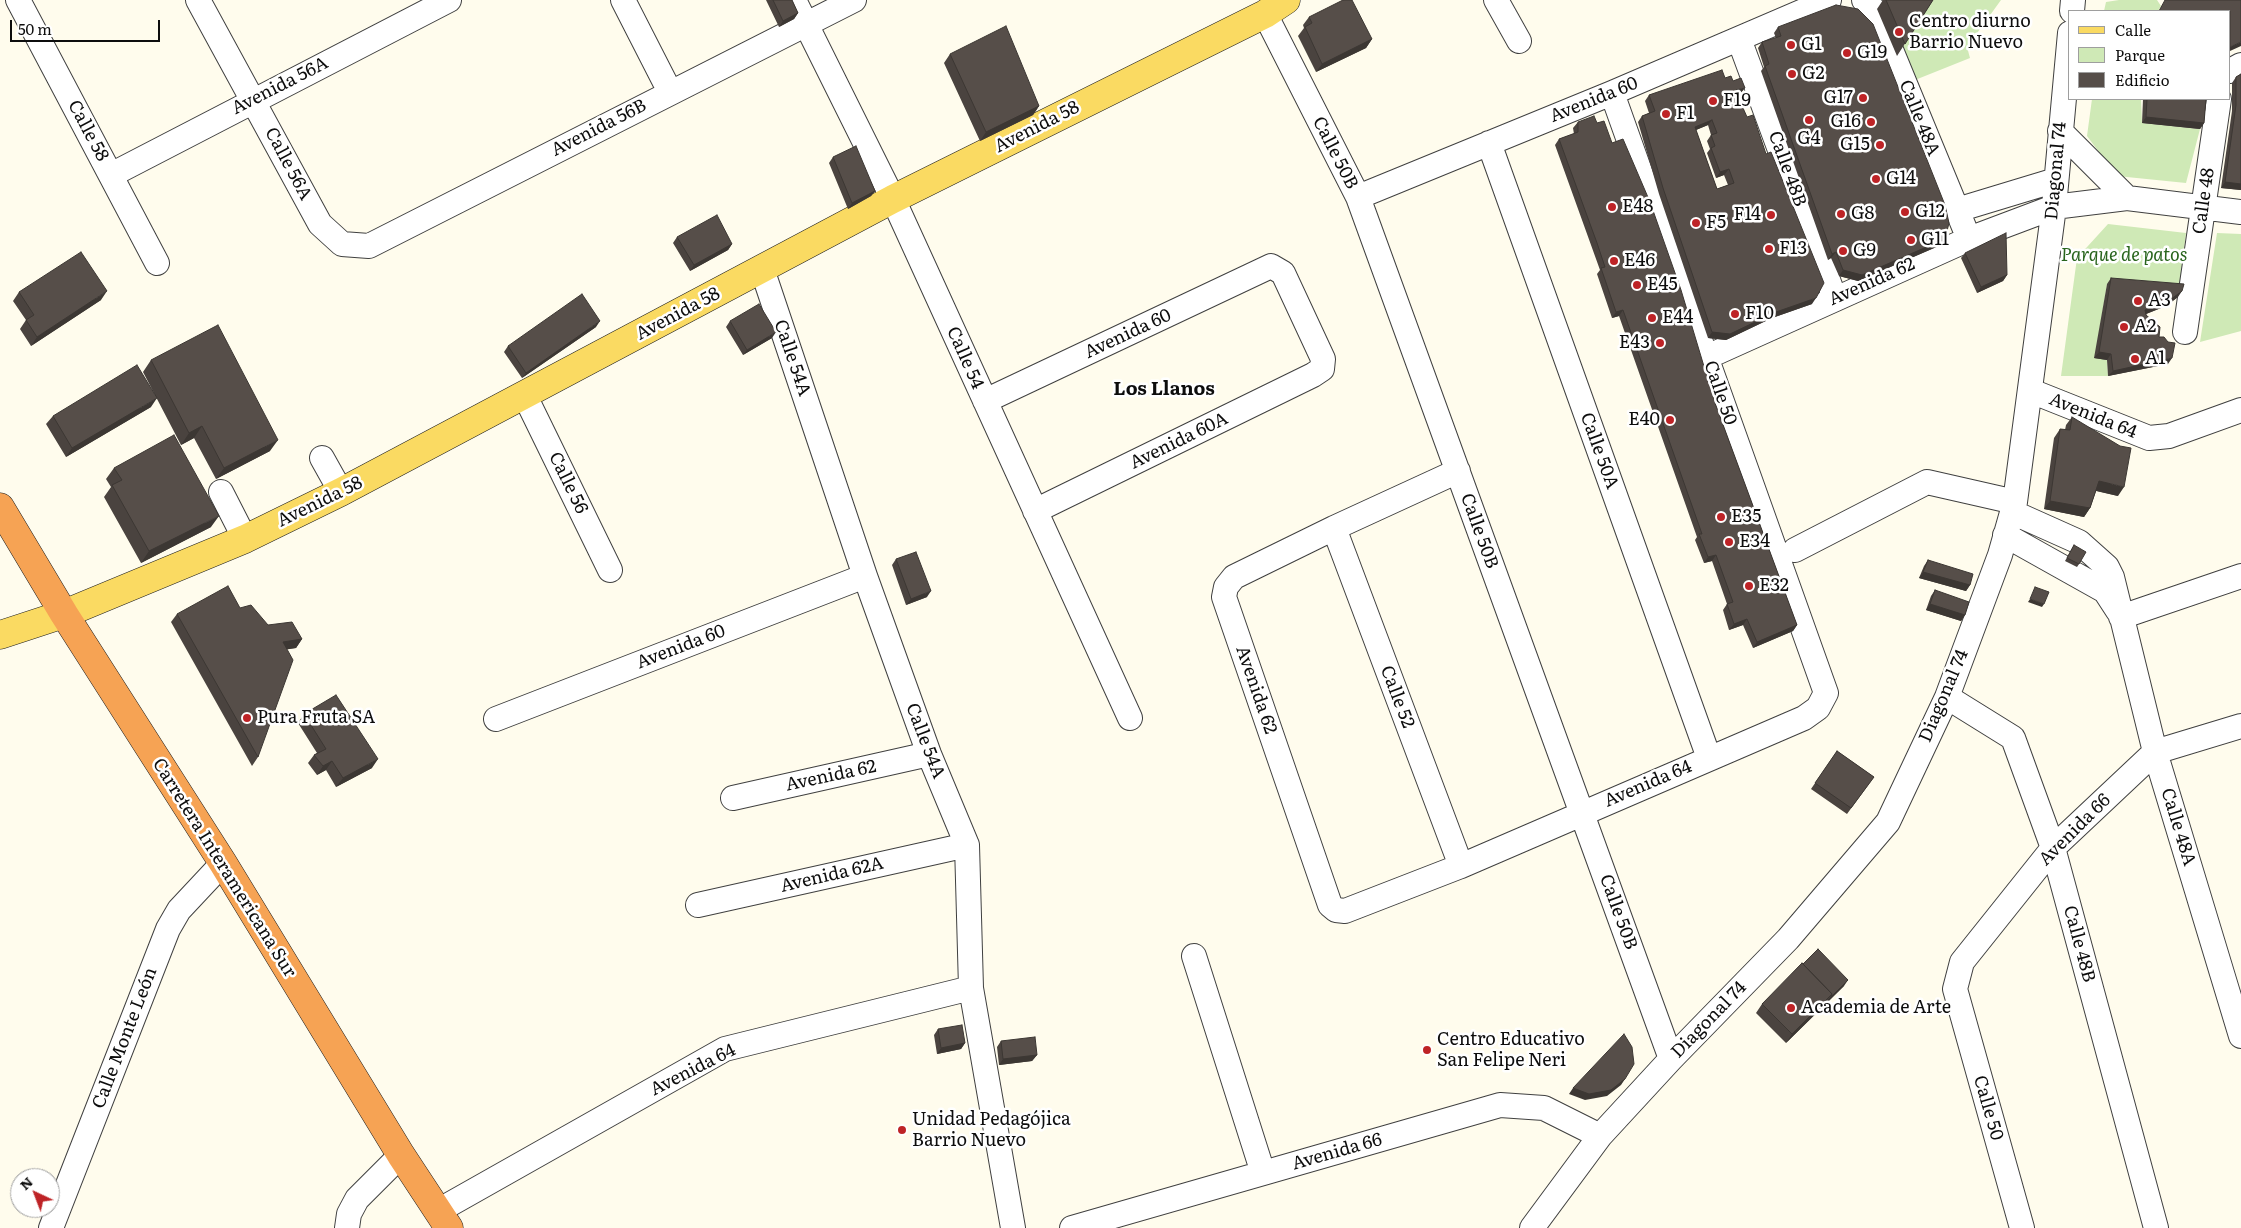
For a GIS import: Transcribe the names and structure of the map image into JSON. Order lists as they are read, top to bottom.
{
  "streets": {
    "highway": ["Carretera Interamericana Sur"],
    "main road": ["Avenida 58"],
    "street": [
      "Avenida 56A",
      "Avenida 60",
      "Calle 48A",
      "Avenida 56B",
      "Calle 58",
      "Calle 50B",
      "Calle 56A",
      "Calle 48B",
      "Diagonal 74",
      "Calle 48",
      "Avenida 62",
      "Calle 54A",
      "Calle 54",
      "Calle 50",
      "Avenida 64",
      "Avenida 60A",
      "Calle 50A",
      "Calle 56",
      "Calle 52",
      "Avenida 66",
      "Avenida 62A",
      "Calle Monte León"
    ]
  },
  "crossings": [
    ["Avenida 56A", "Calle 58"],
    ["Avenida 56A", "Calle 56A"],
    ["Avenida 60", "Calle 50B"],
    ["Avenida 60", "Calle 48B"],
    ["Avenida 60", "Calle 54A"],
    ["Avenida 60", "Calle 54"],
    ["Avenida 60", "Calle 50"],
    ["Avenida 60", "Avenida 60A"],
    ["Avenida 60", "Calle 50A"],
    ["Calle 48A", "Diagonal 74"],
    ["Calle 48A", "Avenida 62"],
    ["Calle 48A", "Avenida 66"],
    ["Avenida 58", "Calle 50B"],
    ["Avenida 58", "Calle 54A"],
    ["Avenida 58", "Calle 54"],
    ["Avenida 58", "Calle 56"],
    ["Avenida 58", "Carretera Interamericana Sur"],
    ["Avenida 56B", "Calle 56A"],
    ["Avenida 56B", "Calle 54"],
    ["Calle 50B", "Diagonal 74"],
    ["Calle 50B", "Avenida 62"],
    ["Calle 50B", "Avenida 64"],
    ["Calle 48B", "Diagonal 74"],
    ["Calle 48B", "Avenida 62"],
    ["Calle 48B", "Avenida 66"],
    ["Diagonal 74", "Avenida 62"],
    ["Diagonal 74", "Avenida 64"],
    ["Diagonal 74", "Avenida 66"],
    ["Calle 48", "Avenida 62"],
    ["Avenida 62", "Calle 54A"],
    ["Avenida 62", "Calle 50"],
    ["Avenida 62", "Avenida 64"],
    ["Avenida 62", "Calle 52"],
    ["Calle 54A", "Avenida 64"],
    ["Calle 54A", "Avenida 62A"],
    ["Calle 54", "Avenida 60A"],
    ["Calle 50", "Avenida 64"],
    ["Calle 50", "Avenida 66"],
    ["Avenida 64", "Calle 50A"],
    ["Avenida 64", "Calle 52"],
    ["Avenida 64", "Carretera Interamericana Sur"],
    ["Carretera Interamericana Sur", "Calle Monte León"]
  ],
  "districts": ["Los Llanos"],
  "parks": ["Parque de patos"],
  "places": [
    "Centro diurno Barrio Nuevo",
    "G1",
    "G19",
    "G2",
    "G17",
    "F19",
    "F1",
    "G4",
    "G16",
    "G15",
    "G14",
    "E48",
    "G12",
    "G8",
    "F14",
    "F5",
    "G11",
    "F13",
    "G9",
    "E46",
    "E45",
    "A3",
    "F10",
    "E44",
    "A2",
    "E43",
    "A1",
    "E40",
    "E35",
    "E34",
    "E32",
    "Pura Fruta SA",
    "Academia de Arte",
    "Centro Educativo San Felipe Neri",
    "Unidad Pedagójica Barrio Nuevo"
  ],
  "legend": ["Calle", "Parque", "Edificio"],
  "scale_bar": "50 m",
  "north": "top left"
}
